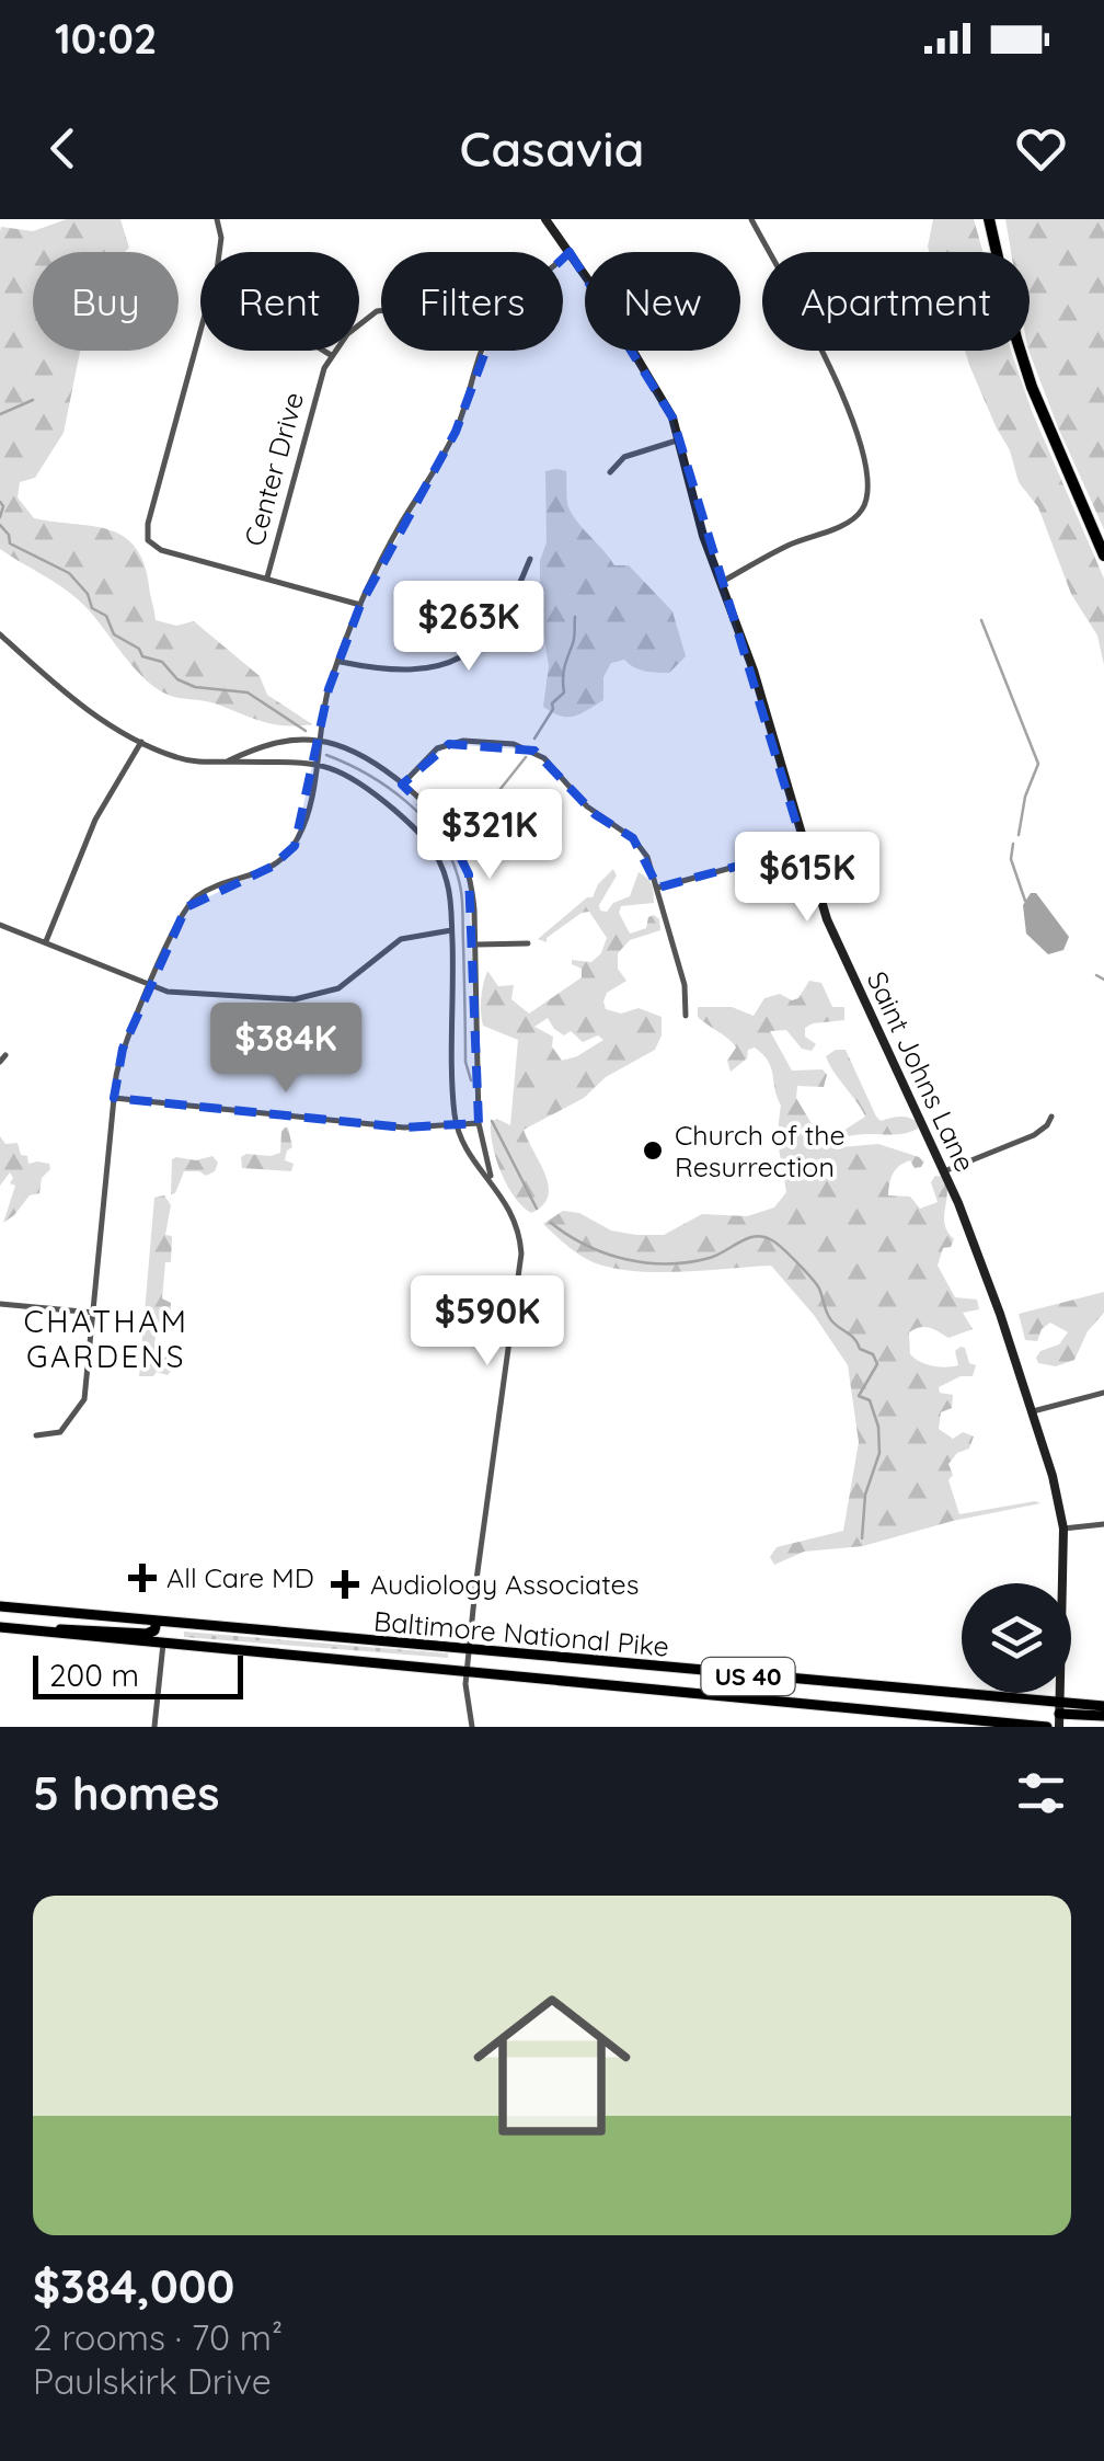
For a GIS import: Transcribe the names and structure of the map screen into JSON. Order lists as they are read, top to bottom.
{
  "streets": {
    "main road": ["Baltimore National Pike", "US 40"],
    "street": ["Center Drive", "Saint Johns Lane"]
  },
  "crossings": [
    ["Saint Johns Lane", "Baltimore National Pike"]
  ],
  "districts": ["CHATHAM GARDENS"],
  "places": {
    "other": ["Church of the Resurrection"],
    "health": ["All Care MD", "Audiology Associates"]
  },
  "scale_bar": "200 m",
  "page": {
    "status": "10:02",
    "header": "Casavia",
    "chip": [
      "Buy",
      "Rent",
      "Filters",
      "New",
      "Apartment"
    ],
    "price": [
      "$263K",
      "$321K",
      "$615K",
      "$384K",
      "$590K"
    ],
    "scale": "200 m",
    "heading": "5 homes",
    "list": [
      {
        "name": "$384,000",
        "note": "2 rooms · 70 m² · Paulskirk Drive"
      }
    ]
  }
}
